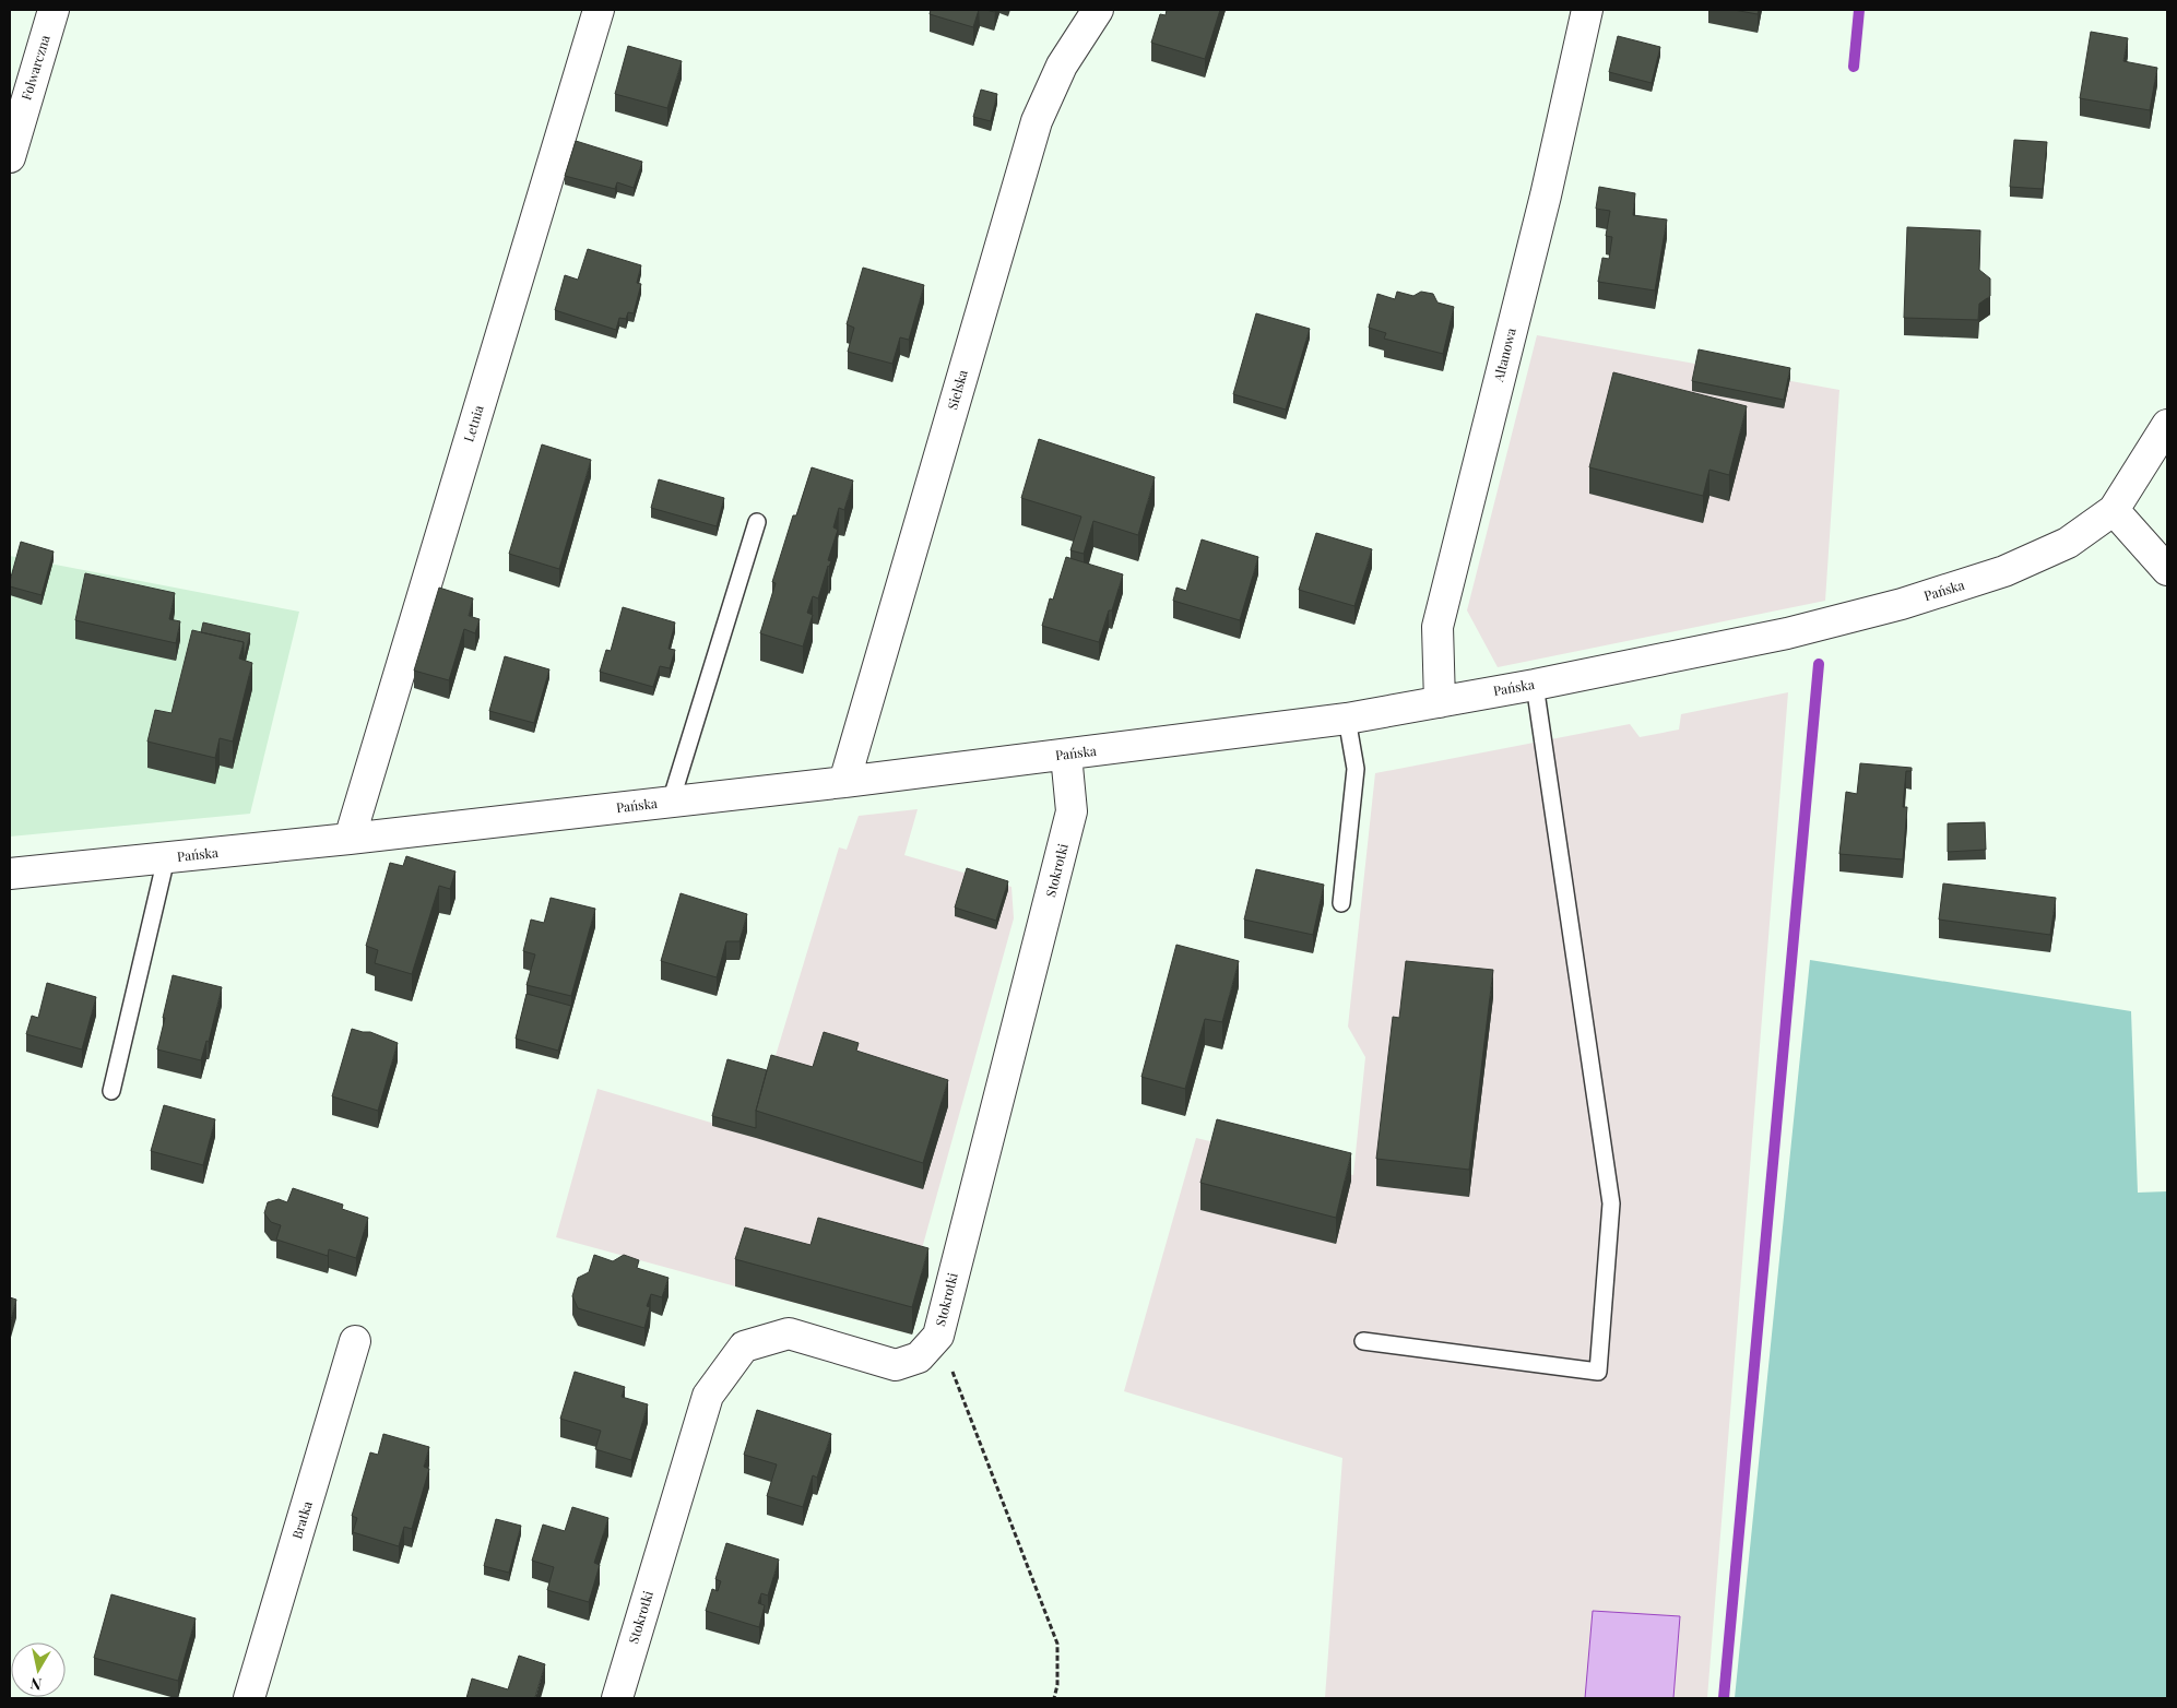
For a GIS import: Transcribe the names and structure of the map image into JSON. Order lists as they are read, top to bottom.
{
  "streets": {
    "street": [
      "Folwarczna",
      "Altanowa",
      "Sielska",
      "Letnia",
      "Pańska",
      "Stokrotki",
      "Bratka"
    ]
  },
  "crossings": [
    ["Altanowa", "Pańska"],
    ["Sielska", "Pańska"],
    ["Letnia", "Pańska"],
    ["Pańska", "Stokrotki"]
  ],
  "north": "bottom"
}
